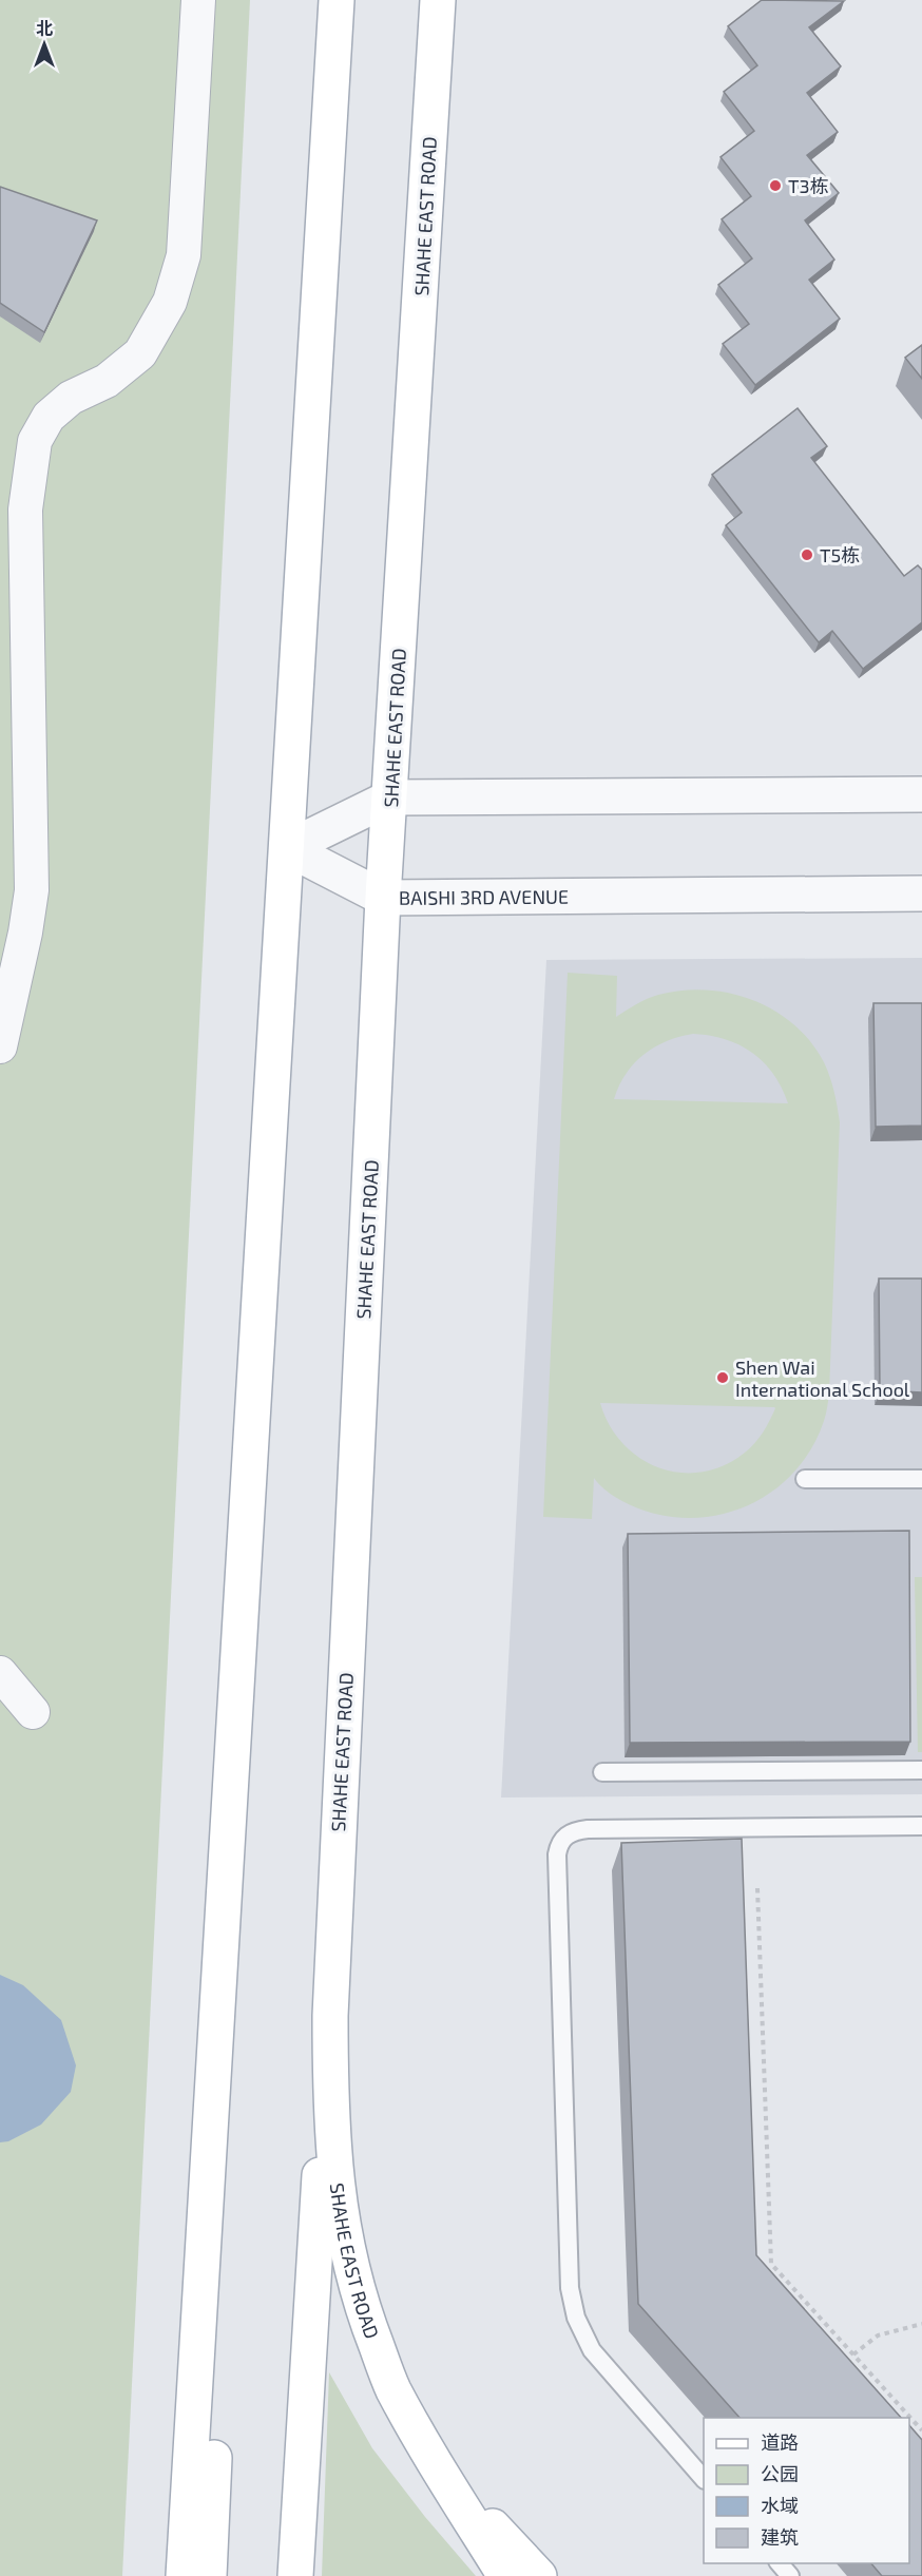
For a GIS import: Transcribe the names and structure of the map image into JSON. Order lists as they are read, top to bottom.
{
  "streets": {
    "main road": ["SHAHE EAST ROAD"],
    "street": ["BAISHI 3RD AVENUE"]
  },
  "crossings": [
    ["SHAHE EAST ROAD", "BAISHI 3RD AVENUE"]
  ],
  "places": ["T3栋", "T5栋", "Shen Wai International School"],
  "legend": [
    "道路",
    "公园",
    "水域",
    "建筑"
  ],
  "north": "top"
}
